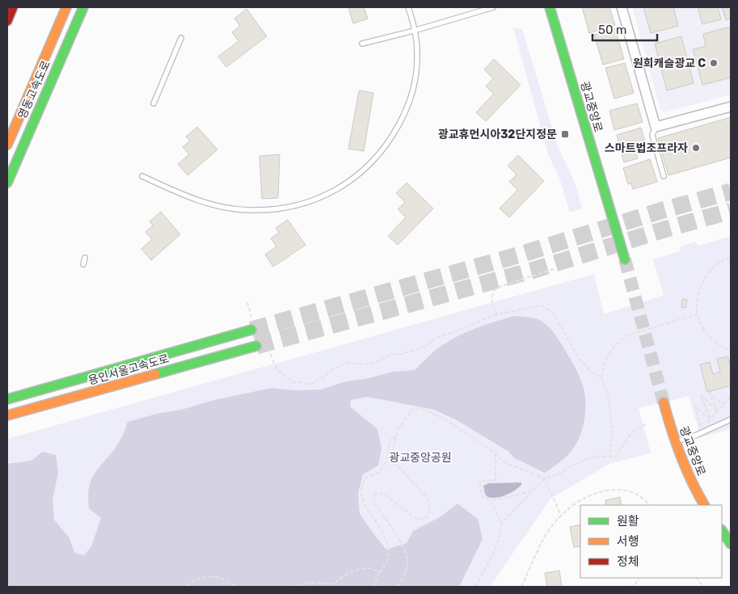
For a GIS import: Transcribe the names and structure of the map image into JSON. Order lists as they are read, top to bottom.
{
  "streets": {
    "main road": ["영동고속도로", "광교중앙로", "용인서울고속도로"]
  },
  "parks": ["광교중앙공원"],
  "places": {
    "other": ["원희캐슬광교 C", "스마트법조프라자"],
    "transit": ["광교휴먼시아32단지정문"]
  },
  "legend": ["원활", "서행", "정체"],
  "scale_bar": "50 m"
}
